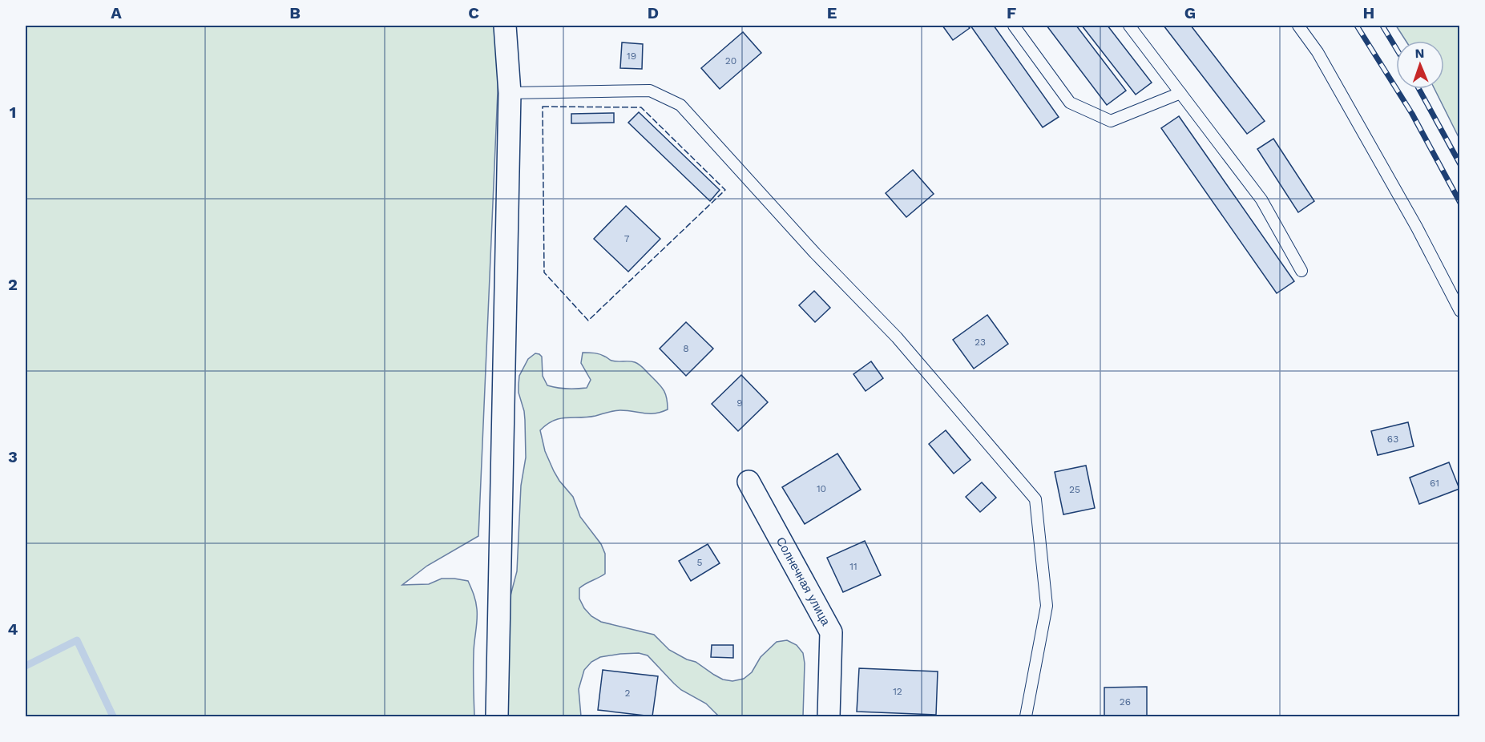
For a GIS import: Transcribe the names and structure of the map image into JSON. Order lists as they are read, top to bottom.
{
  "streets": {
    "street": ["Солнечная улица"]
  },
  "house_numbers": [
    "19",
    "20",
    "7",
    "23",
    "8",
    "9",
    "63",
    "61",
    "10",
    "25",
    "5",
    "11",
    "12",
    "2",
    "26"
  ],
  "north": "top",
  "grid": {
    "columns": [
      "A",
      "B",
      "C",
      "D",
      "E",
      "F",
      "G",
      "H"
    ],
    "rows": [
      "1",
      "2",
      "3",
      "4"
    ]
  }
}
